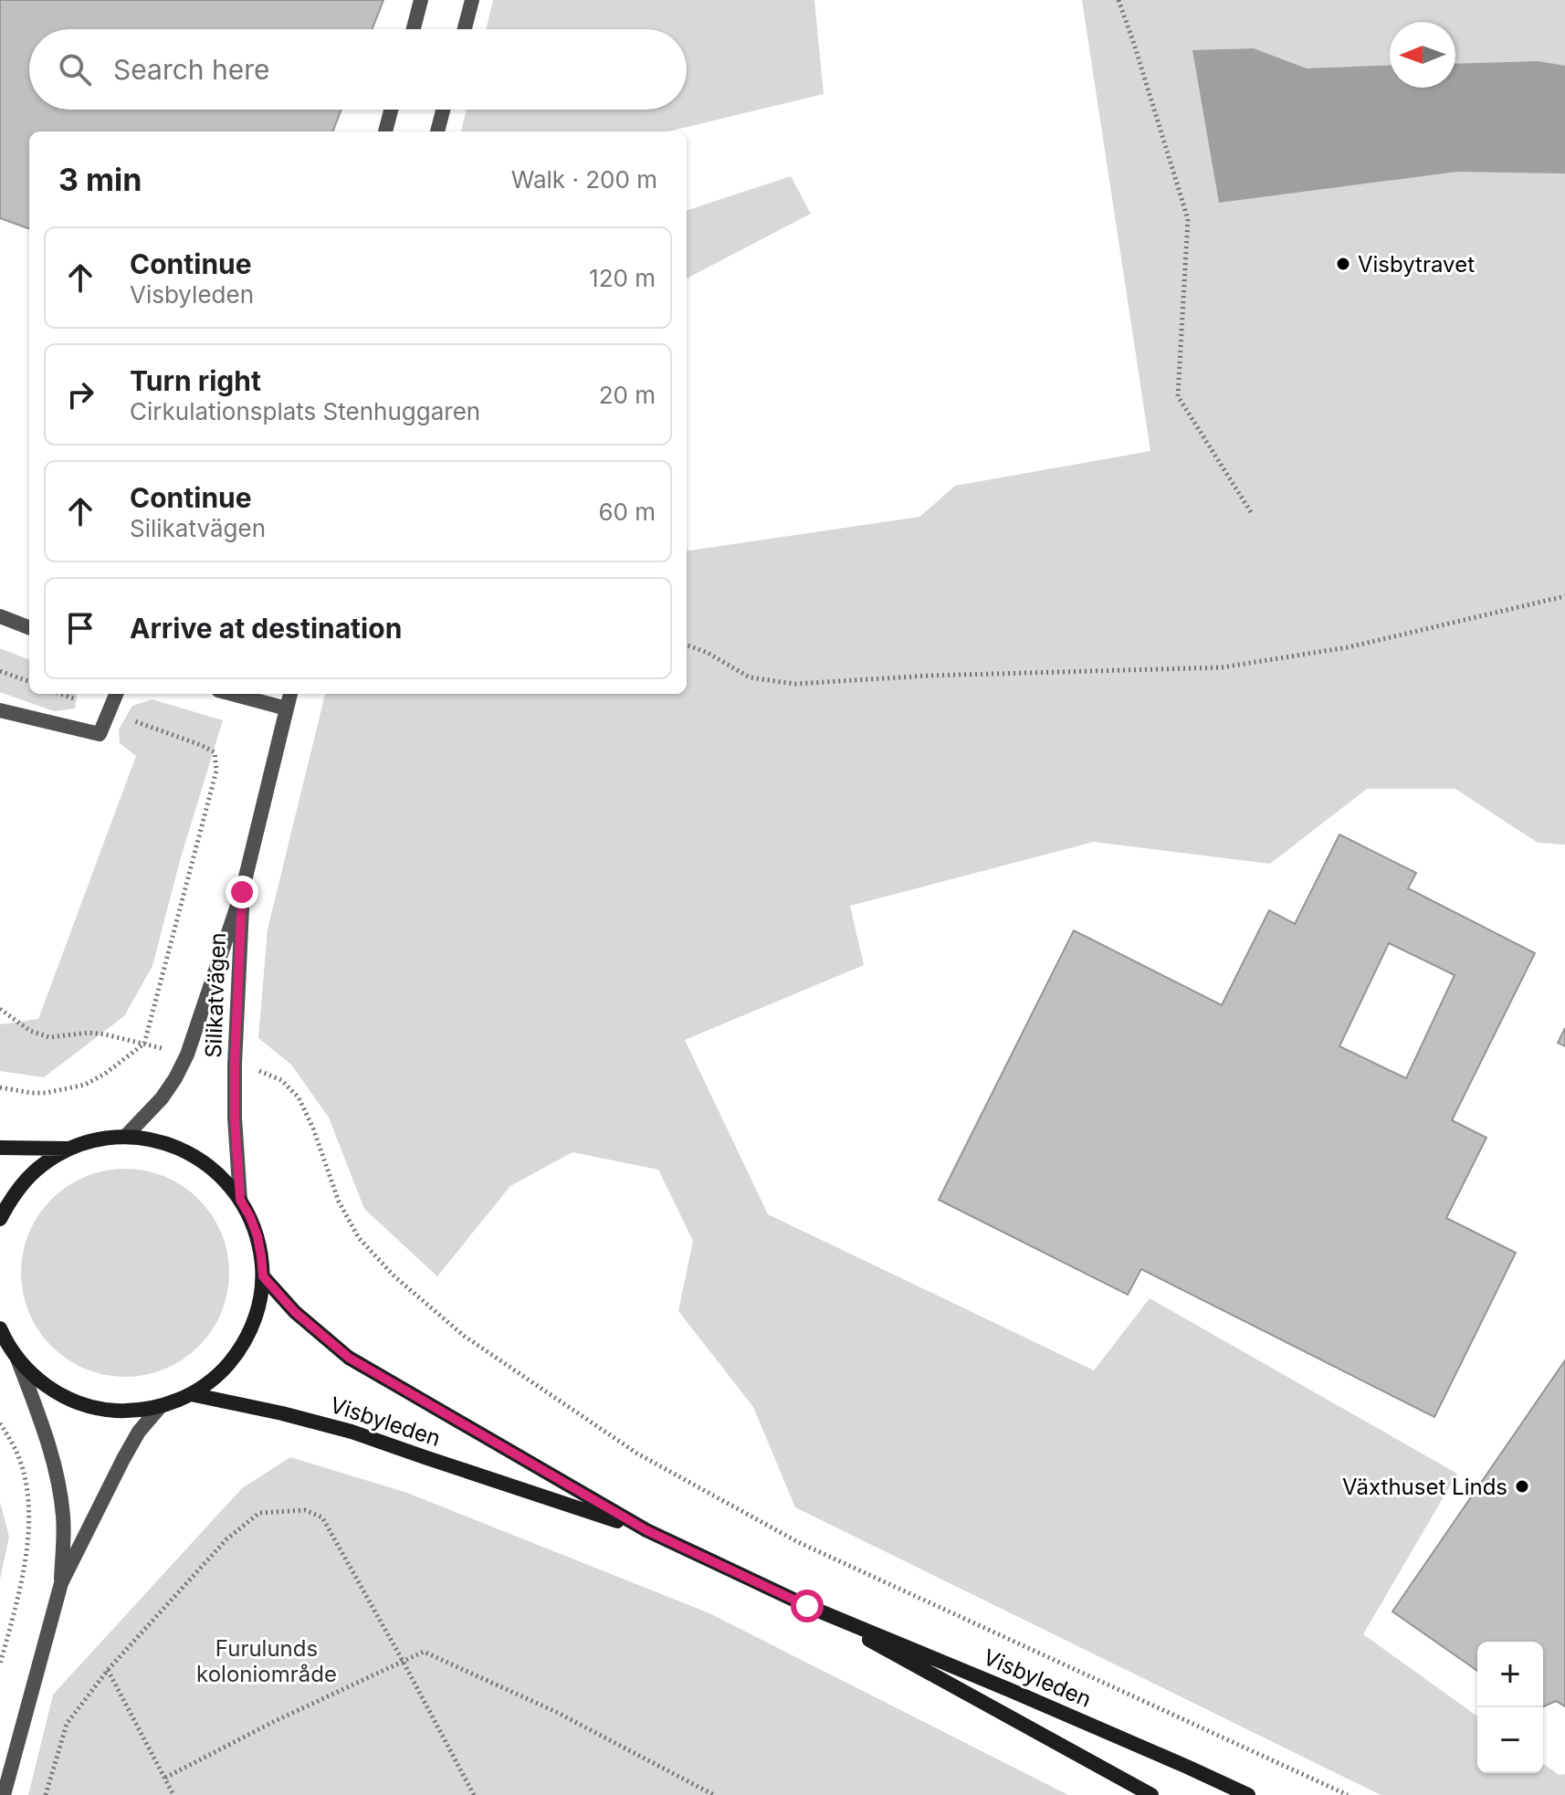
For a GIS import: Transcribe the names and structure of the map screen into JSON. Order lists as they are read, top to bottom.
{
  "streets": {
    "main road": ["Visbyleden"],
    "street": ["Silikatvägen"]
  },
  "parks": ["Furulunds koloniområde"],
  "places": ["Visbytravet", "Växthuset Linds"],
  "north": "left",
  "page": {
    "search": "Search here",
    "heading": ["3 min", "Walk · 200 m"],
    "list": [
      ["Continue", "Visbyleden", "120 m"],
      ["Turn right", "Cirkulationsplats Stenhuggaren", "20 m"],
      ["Continue", "Silikatvägen", "60 m"],
      "Arrive at destination"
    ],
    "map_buttons": ["+", "−"]
  }
}
